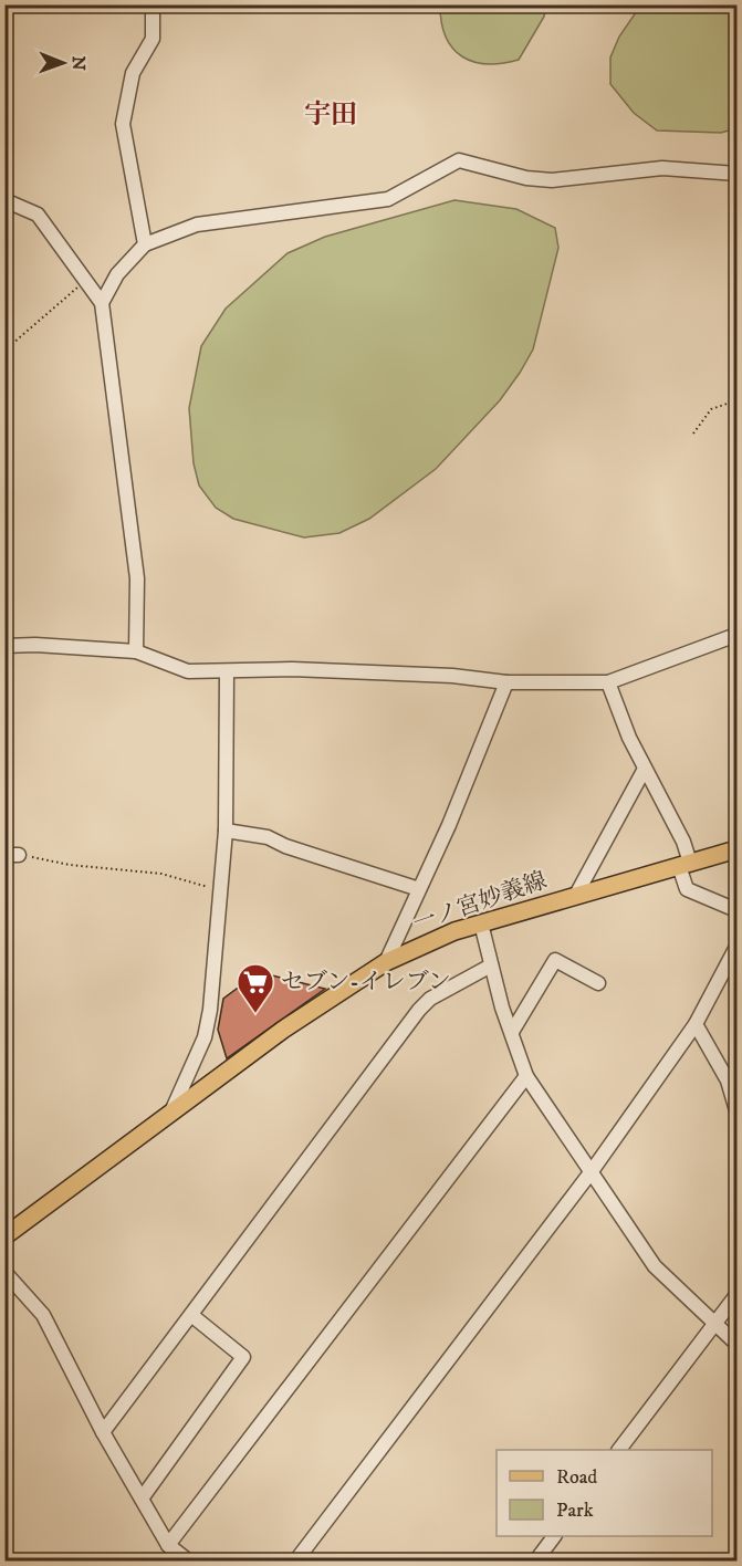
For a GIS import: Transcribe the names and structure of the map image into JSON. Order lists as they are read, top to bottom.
{
  "streets": {
    "main road": ["一ノ宮妙義線"]
  },
  "districts": ["宇田"],
  "places": {
    "supermarket": ["セブン-イレブン"]
  },
  "legend": ["Road", "Park"],
  "north": "right"
}
